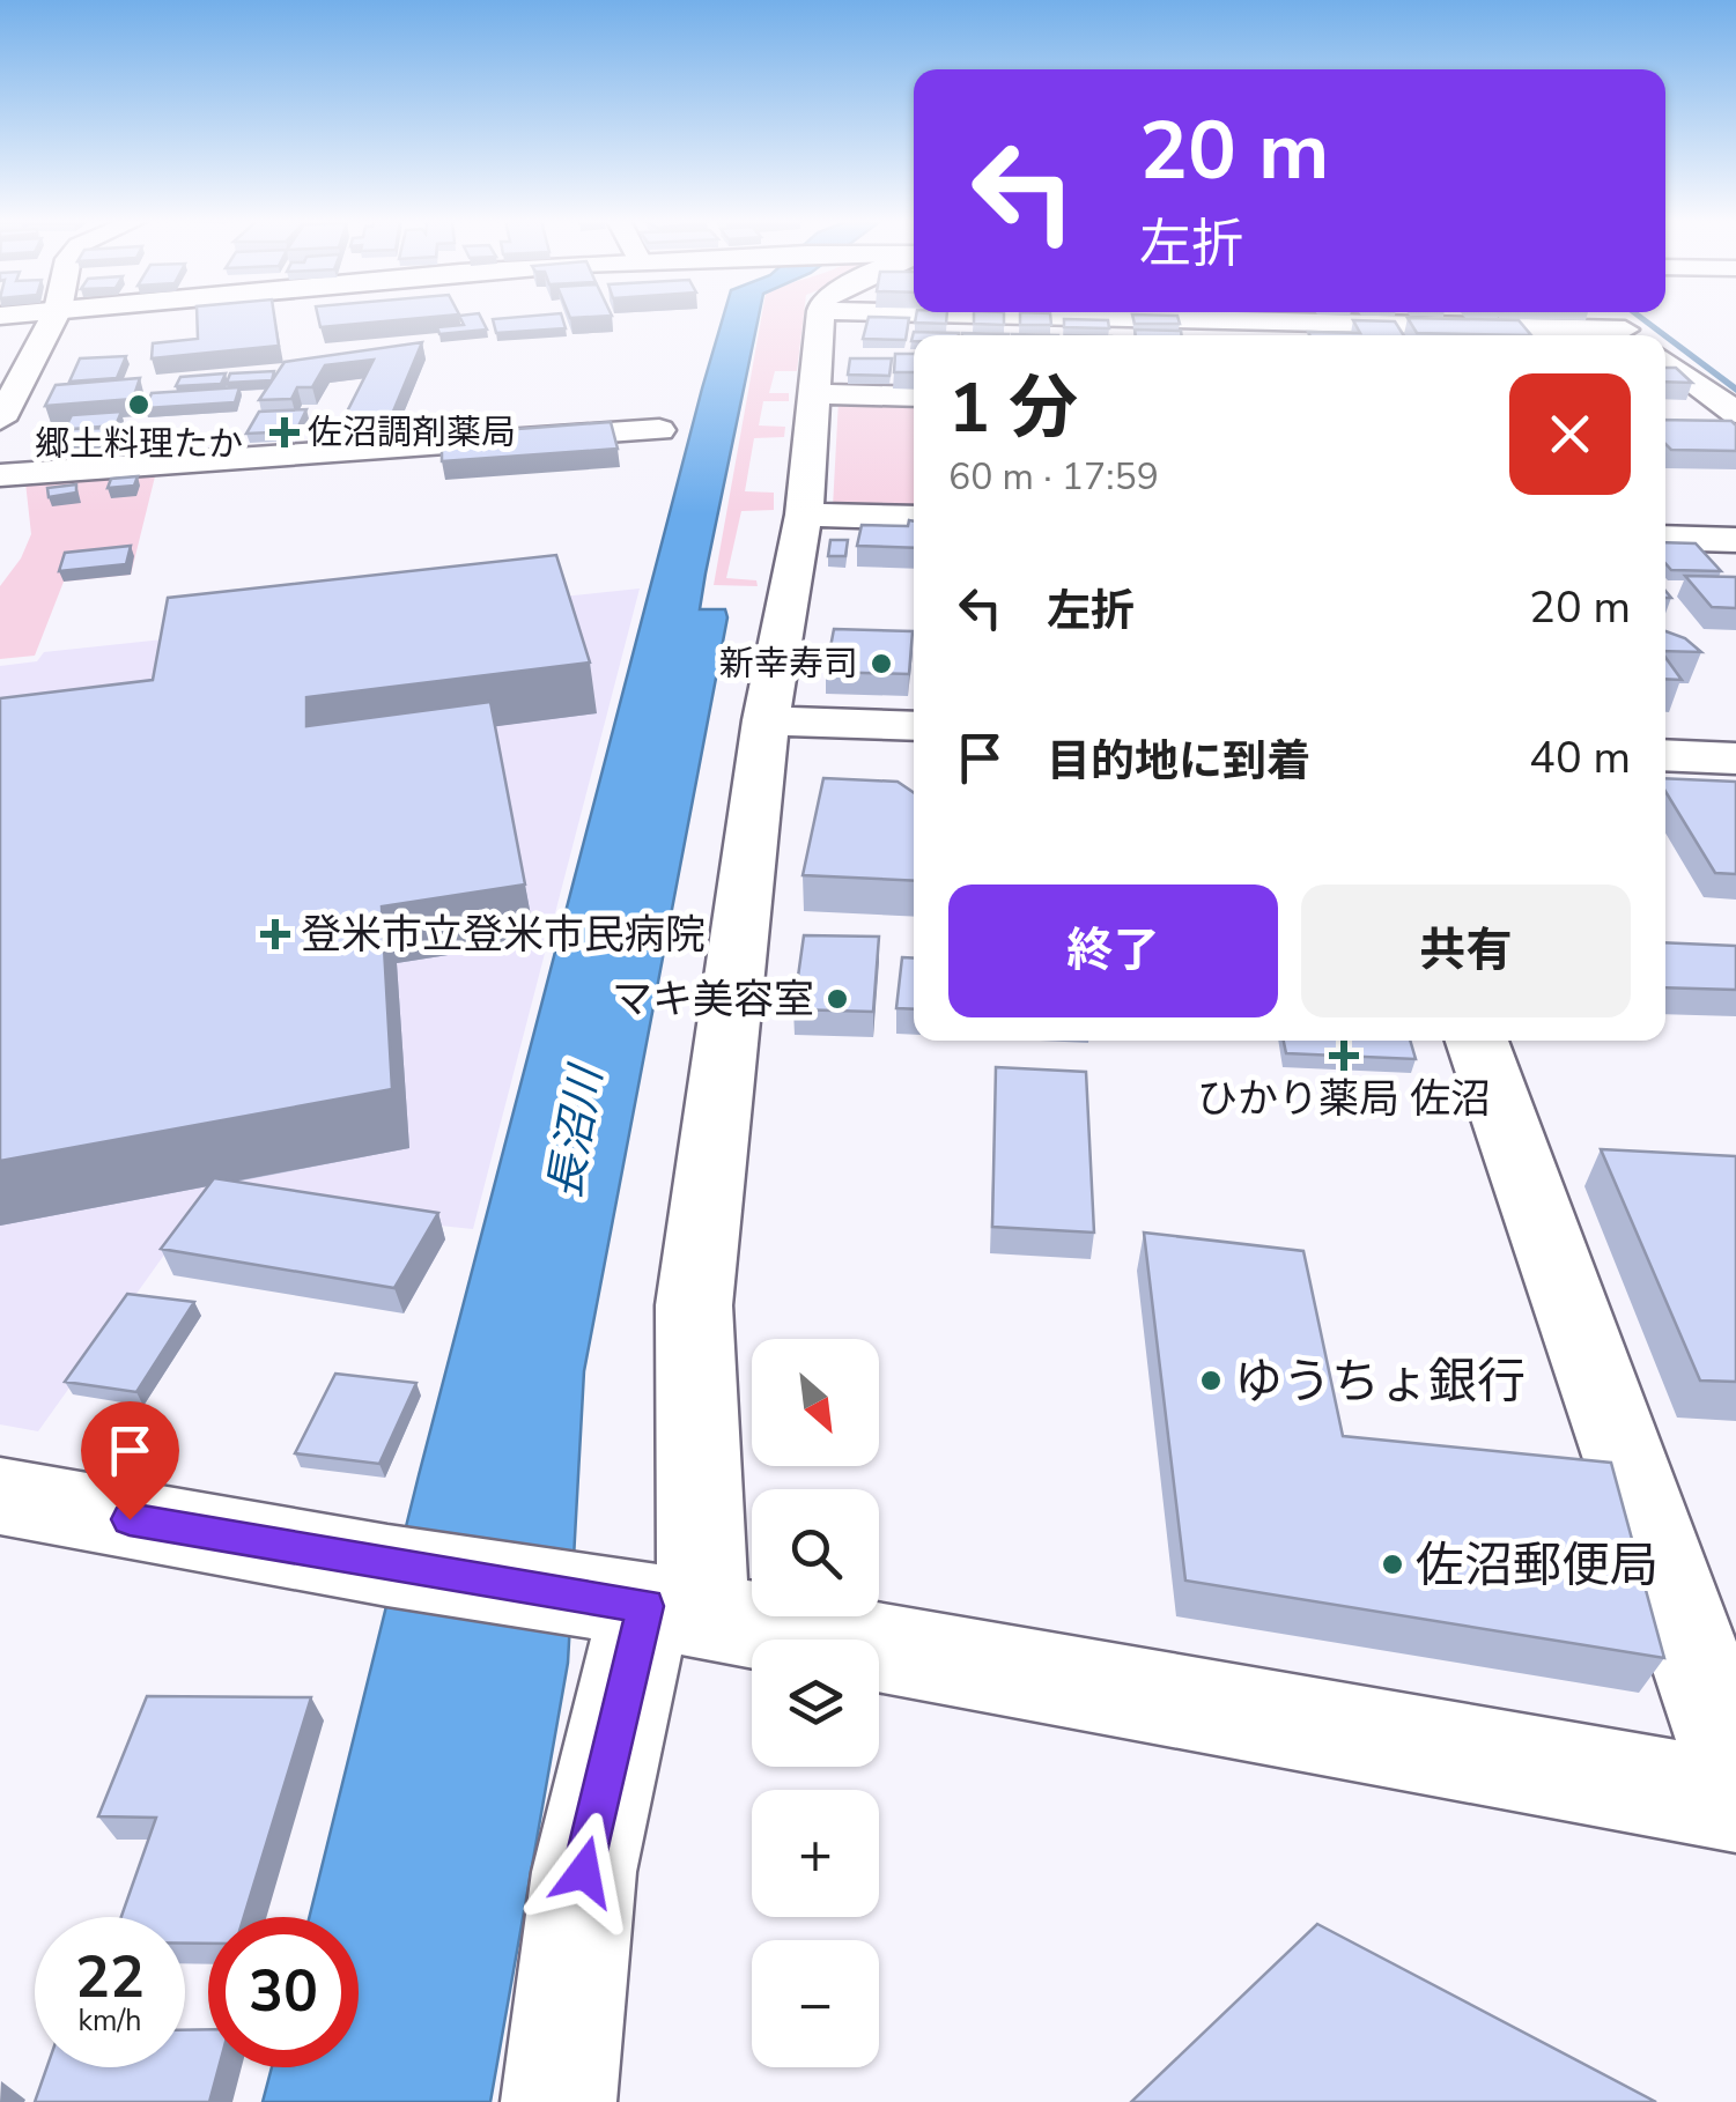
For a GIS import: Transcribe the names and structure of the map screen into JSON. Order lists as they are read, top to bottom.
{
  "water": ["長沼川"],
  "places": {
    "other": [
      "郷土料理たか",
      "新幸寿司",
      "マキ美容室",
      "ゆうちょ銀行",
      "佐沼郵便局"
    ],
    "health": ["佐沼調剤薬局", "登米市立登米市民病院", "ひかり薬局 佐沼"]
  },
  "north": "bottom right",
  "page": {
    "turn": ["20 m", "左折"],
    "heading": ["1 分", "60 m · 17:59"],
    "list": [
      {
        "name": "左折",
        "value": "20 m"
      },
      {
        "name": "目的地に到着",
        "value": "40 m"
      }
    ],
    "buttons": ["終了", "共有"],
    "map_buttons": ["+", "−"],
    "speed": "22 km/h",
    "limit": "30"
  }
}
